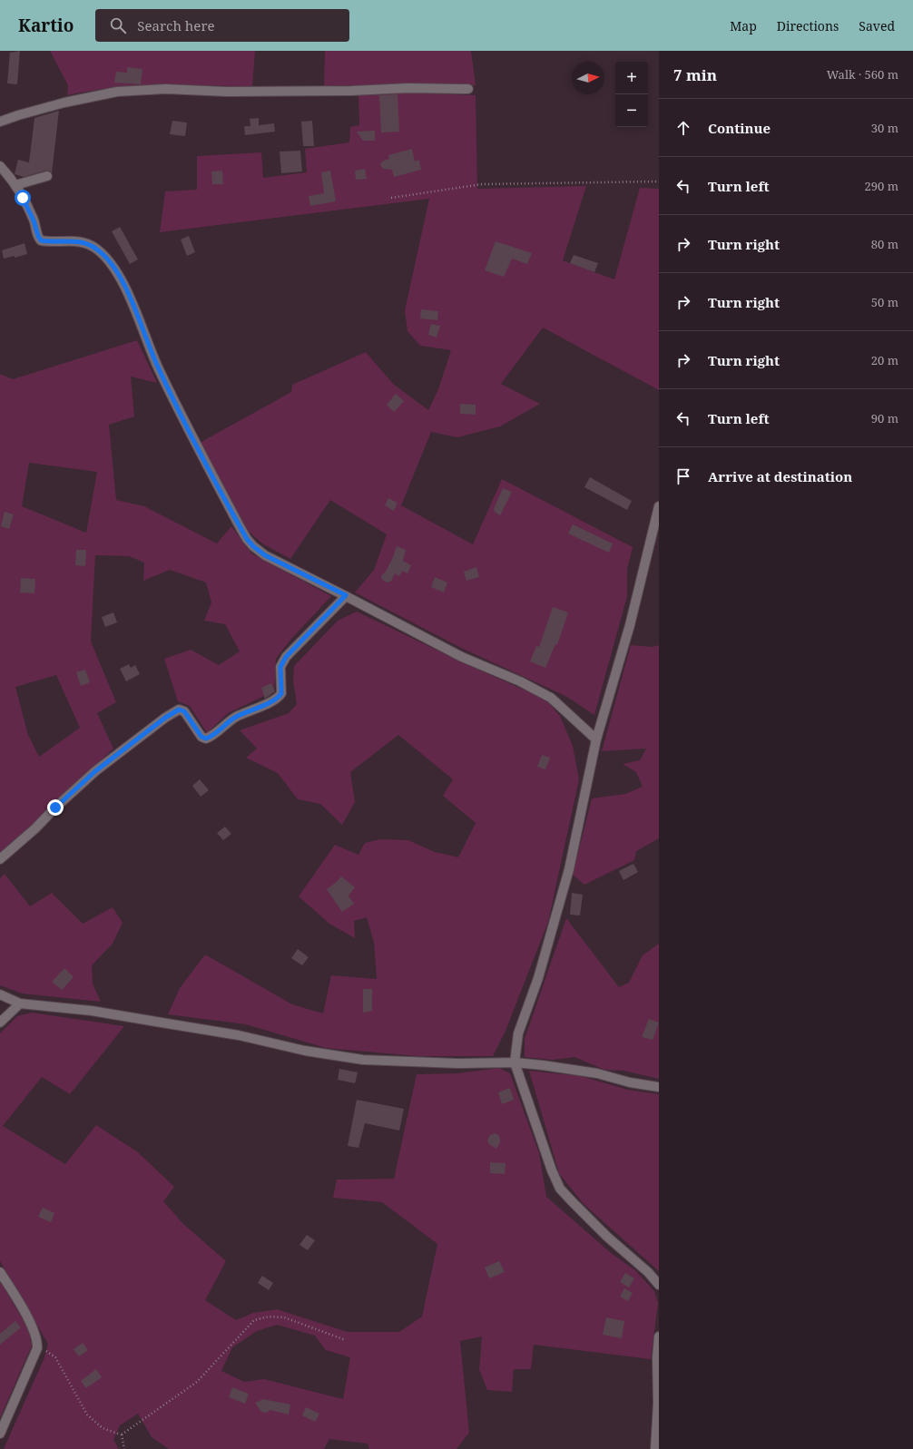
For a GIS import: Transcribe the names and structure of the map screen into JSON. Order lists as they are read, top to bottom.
{
  "north": "right",
  "page": {
    "header": "Kartio",
    "search": "Search here",
    "nav": ["Map", "Directions", "Saved"],
    "heading": ["7 min", "Walk · 560 m"],
    "map_buttons": ["+", "−"],
    "list": [
      ["Continue", "30 m"],
      ["Turn left", "290 m"],
      ["Turn right", "80 m"],
      ["Turn right", "50 m"],
      ["Turn right", "20 m"],
      ["Turn left", "90 m"],
      "Arrive at destination"
    ]
  }
}
